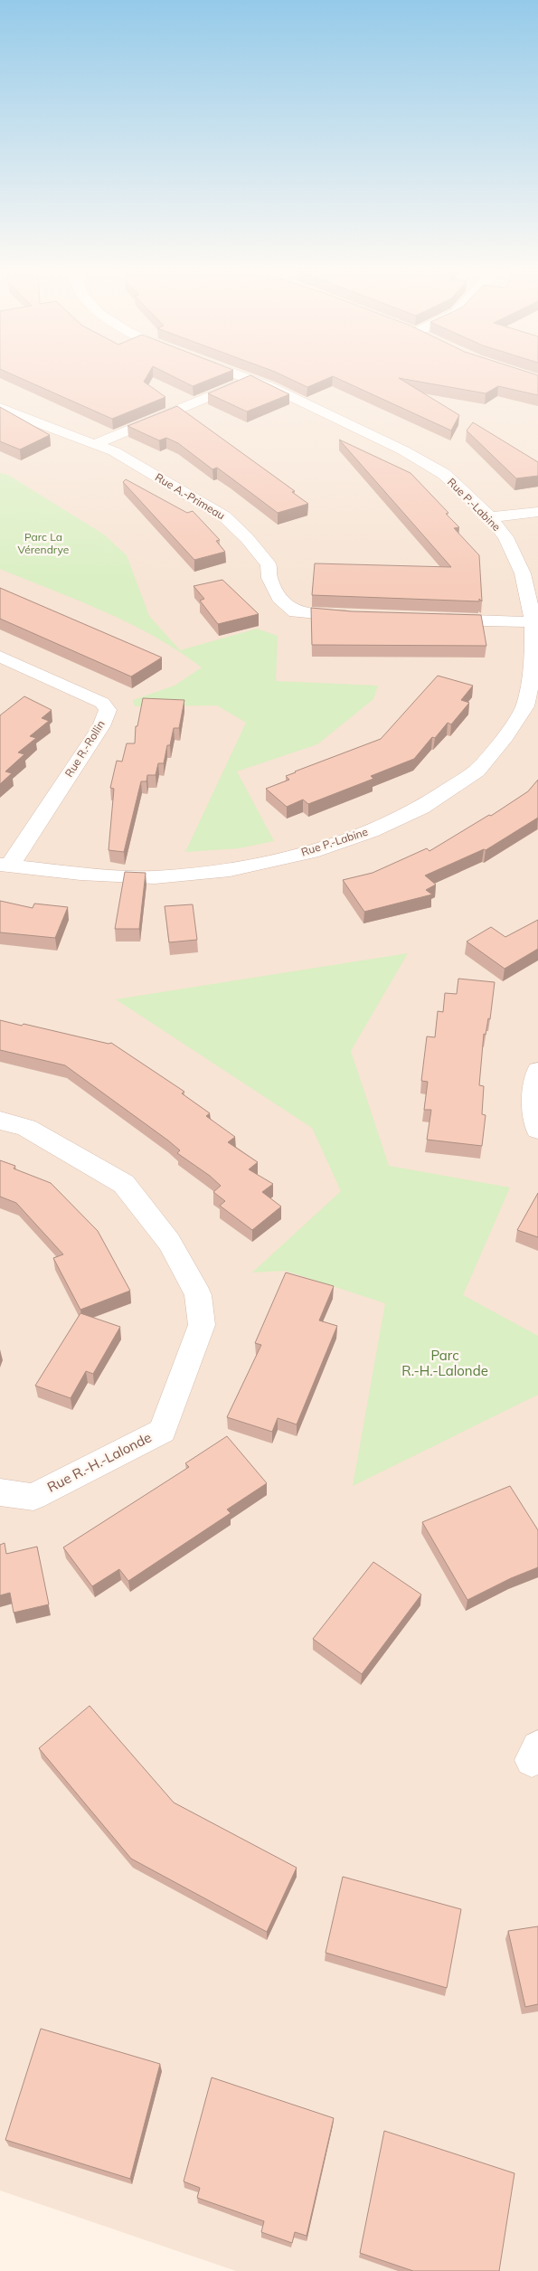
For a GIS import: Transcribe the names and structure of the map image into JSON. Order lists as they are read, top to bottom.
{
  "streets": {
    "street": [
      "Rue A.-Primeau",
      "Rue P.-Labine",
      "Rue R.-Rollin",
      "Rue R.-H.-Lalonde"
    ]
  },
  "crossings": [
    ["Rue P.-Labine", "Rue R.-Rollin"]
  ],
  "parks": ["Parc La Vérendrye", "Parc R.-H.-Lalonde"]
}
